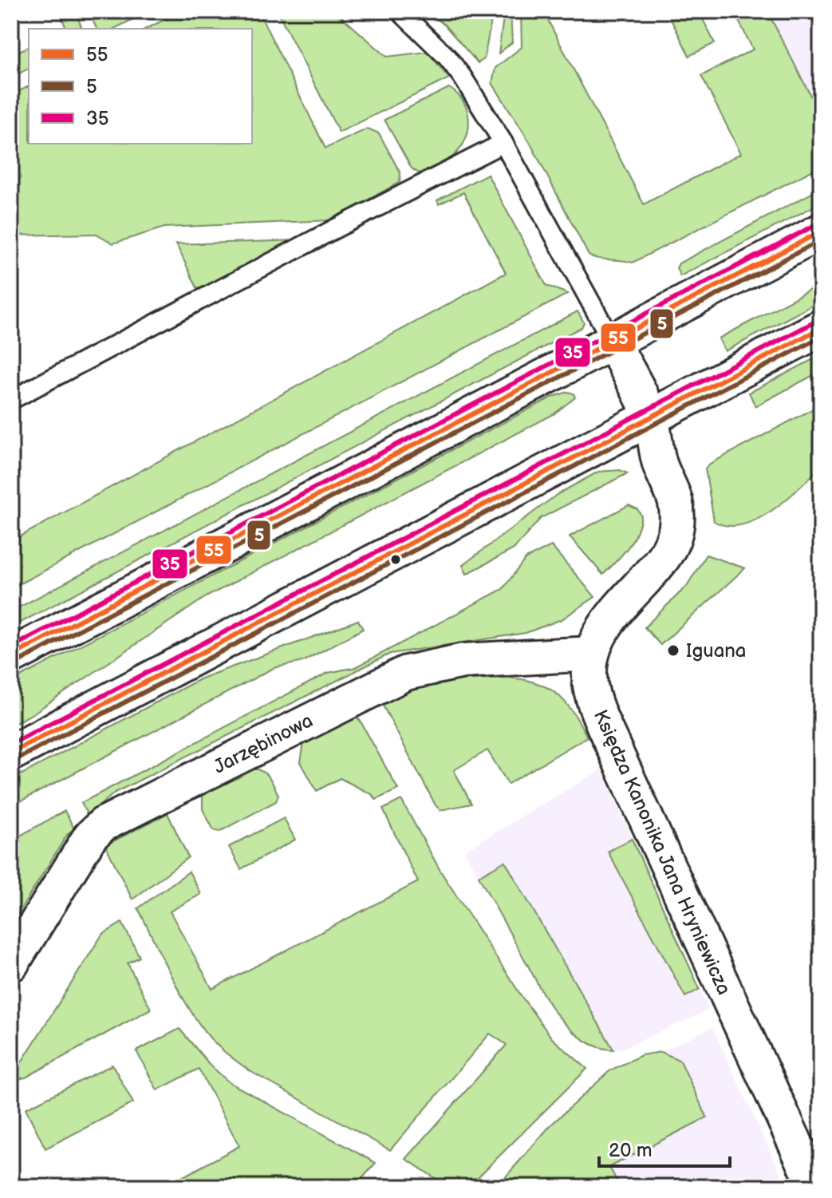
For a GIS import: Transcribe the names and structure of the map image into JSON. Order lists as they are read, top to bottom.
{
  "streets": {
    "street": ["Jarzębinowa", "Księdza Kanonika Jana Hryniewicza"]
  },
  "crossings": [
    ["Jarzębinowa", "Księdza Kanonika Jana Hryniewicza"]
  ],
  "places": ["Iguana"],
  "lines": ["transit line 35", "transit line 55", "transit line 5"],
  "legend": ["55", "5", "35"],
  "scale_bar": "20 m"
}
